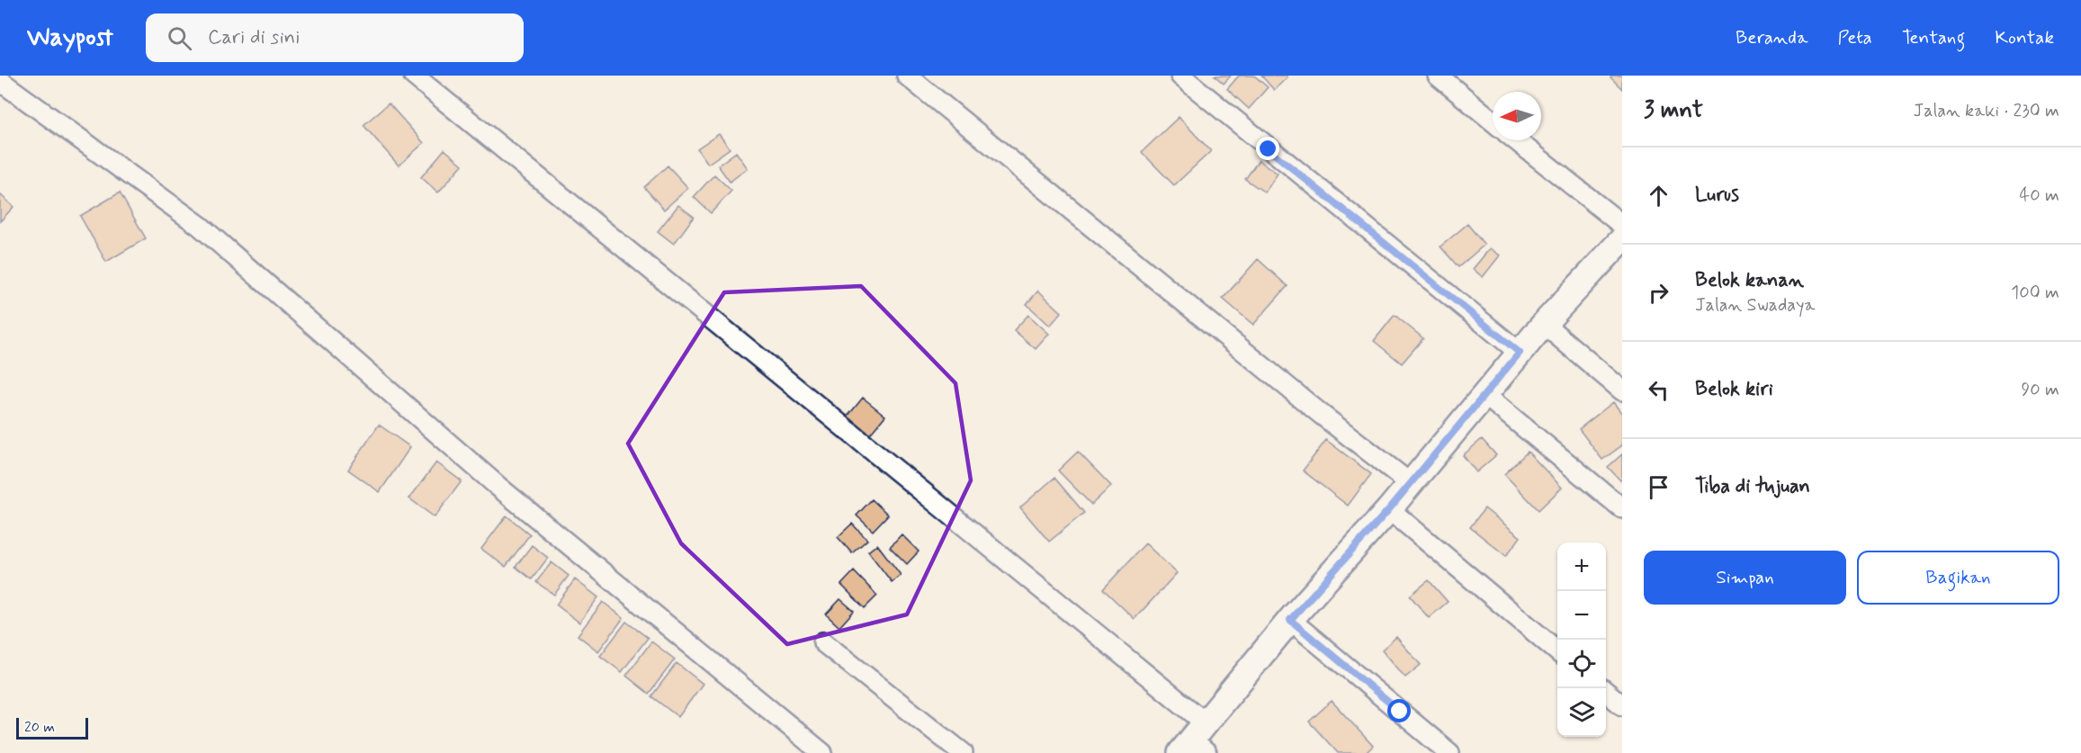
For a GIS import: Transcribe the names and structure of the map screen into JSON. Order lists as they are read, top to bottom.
{
  "scale_bar": "20 m",
  "north": "left",
  "page": {
    "header": "Waypost",
    "search": "Cari di sini",
    "nav": [
      "Beranda",
      "Peta",
      "Tentang",
      "Kontak"
    ],
    "heading": ["3 mnt", "Jalan kaki · 230 m"],
    "list": [
      ["Lurus", "40 m"],
      ["Belok kanan", "Jalan Swadaya", "100 m"],
      ["Belok kiri", "90 m"],
      "Tiba di tujuan"
    ],
    "buttons": ["Simpan", "Bagikan"],
    "map_buttons": ["+", "−"],
    "scale": "20 m"
  }
}
